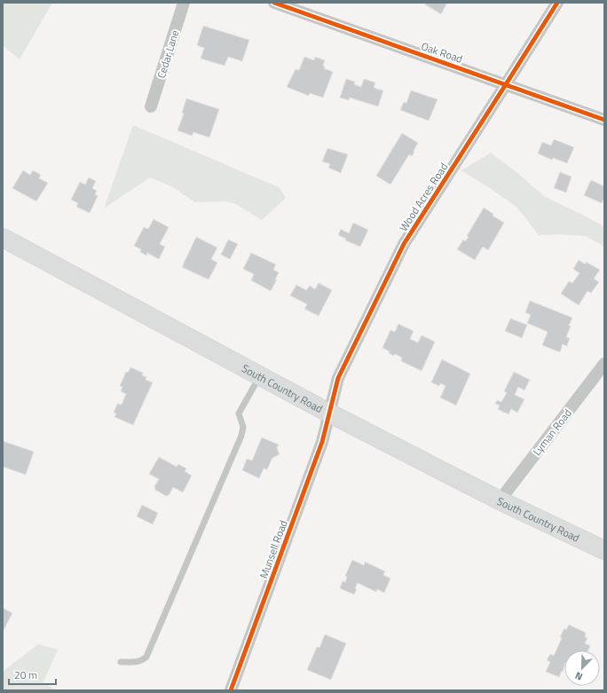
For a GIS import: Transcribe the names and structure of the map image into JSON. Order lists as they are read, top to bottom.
{
  "streets": {
    "main road": ["South Country Road"],
    "street": [
      "Oak Road",
      "Cedar Lane",
      "Wood Acres Road",
      "Lyman Road",
      "Munsell Road"
    ]
  },
  "crossings": [
    ["Oak Road", "Wood Acres Road"],
    ["Wood Acres Road", "South Country Road"],
    ["Wood Acres Road", "Munsell Road"],
    ["South Country Road", "Lyman Road"],
    ["South Country Road", "Munsell Road"]
  ],
  "scale_bar": "20 m",
  "north": "bottom left"
}
